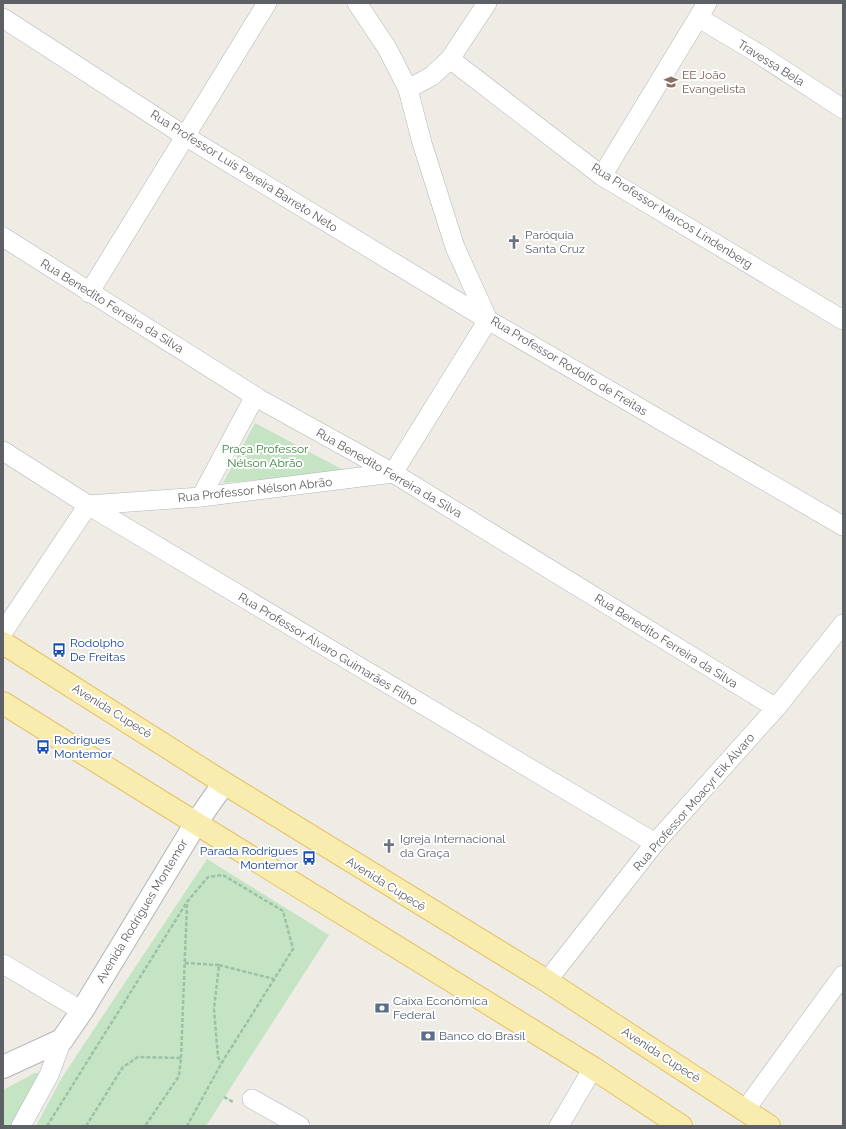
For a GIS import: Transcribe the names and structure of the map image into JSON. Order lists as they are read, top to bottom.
{
  "streets": {
    "main road": ["Avenida Cupecê"],
    "street": [
      "Travessa Bela",
      "Rua Professor Luís Pereira Barreto Neto",
      "Rua Professor Marcos Lindenberg",
      "Rua Benedito Ferreira da Silva",
      "Rua Professor Rodolfo de Freitas",
      "Rua Professor Nélson Abrão",
      "Rua Professor Álvaro Guimarães Filho",
      "Rua Professor Moacyr Eik Álvaro",
      "Avenida Rodrigues Montemor"
    ]
  },
  "crossings": [
    ["Rua Professor Luís Pereira Barreto Neto", "Rua Professor Rodolfo de Freitas"],
    ["Rua Benedito Ferreira da Silva", "Rua Professor Nélson Abrão"],
    ["Rua Benedito Ferreira da Silva", "Rua Professor Moacyr Eik Álvaro"],
    ["Rua Professor Nélson Abrão", "Rua Professor Álvaro Guimarães Filho"],
    ["Rua Professor Álvaro Guimarães Filho", "Rua Professor Moacyr Eik Álvaro"],
    ["Avenida Cupecê", "Rua Professor Moacyr Eik Álvaro"],
    ["Avenida Cupecê", "Avenida Rodrigues Montemor"]
  ],
  "parks": ["Praça Professor Nélson Abrão"],
  "places": {
    "school or university": ["EE João Evangelista"],
    "church": ["Paróquia Santa Cruz", "Igreja Internacional da Graça"],
    "bus stop": ["Rodolpho De Freitas", "Rodrigues Montemor", "Parada Rodrigues Montemor"],
    "bank": ["Caixa Econômica Federal", "Banco do Brasil"]
  }
}
